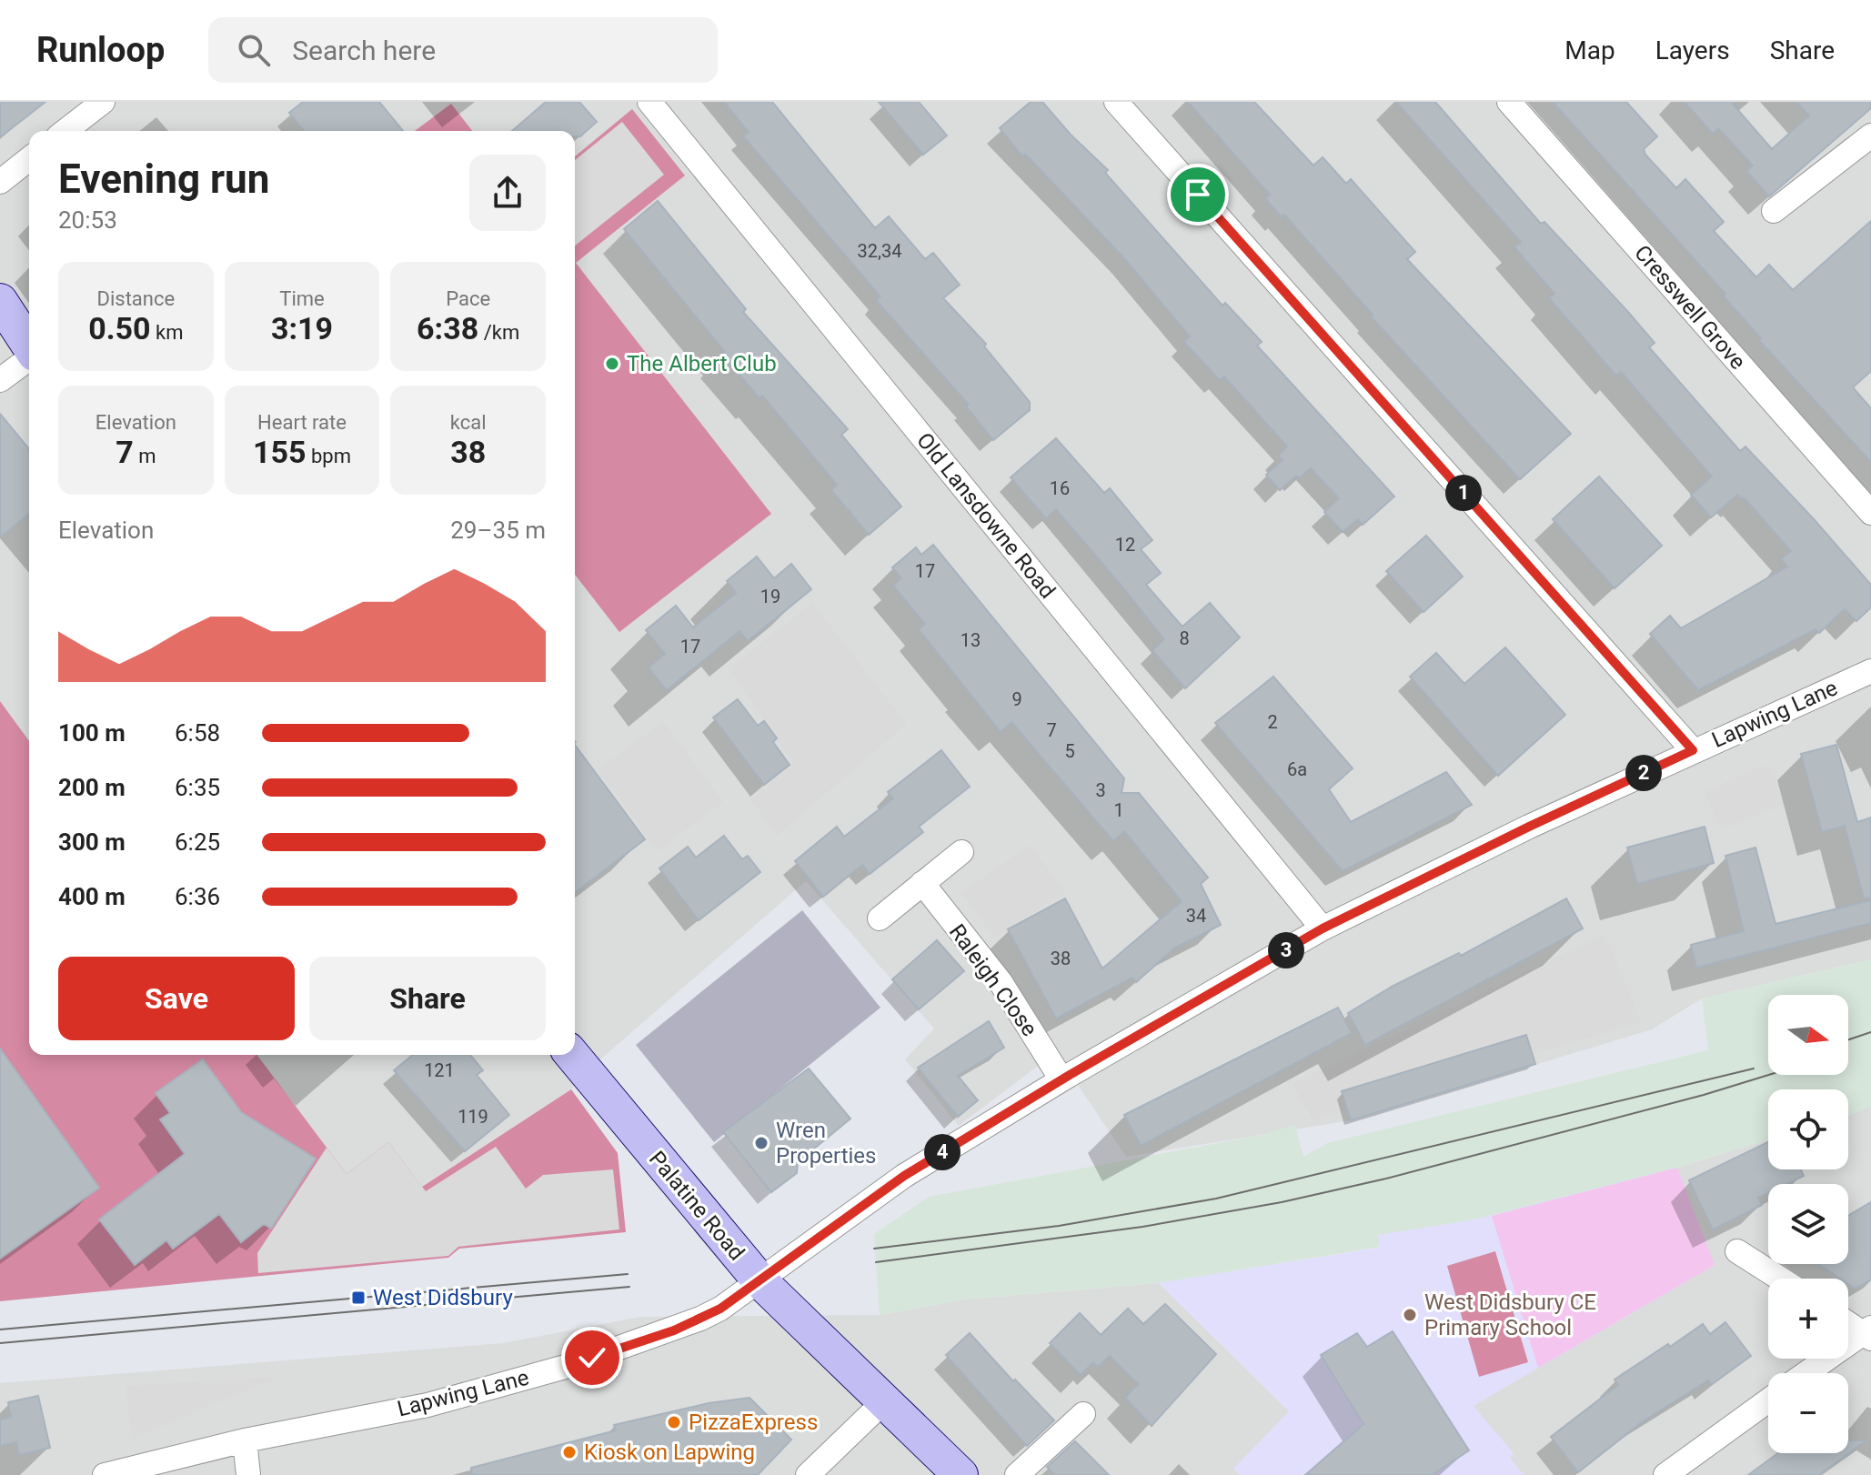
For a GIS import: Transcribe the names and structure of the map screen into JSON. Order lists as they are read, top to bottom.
{
  "streets": {
    "main road": ["Palatine Road"],
    "street": [
      "Cresswell Grove",
      "Old Lansdowne Road",
      "Lapwing Lane",
      "Raleigh Close"
    ]
  },
  "crossings": [
    ["Old Lansdowne Road", "Lapwing Lane"],
    ["Lapwing Lane", "Raleigh Close"],
    ["Lapwing Lane", "Palatine Road"]
  ],
  "places": {
    "other": [
      "The Albert Club",
      "Wren Properties",
      "West Didsbury CE Primary School",
      "PizzaExpress",
      "Kiosk on Lapwing"
    ],
    "transit": ["West Didsbury"]
  },
  "house_numbers": [
    "32,34",
    "16",
    "12",
    "17",
    "19",
    "8",
    "13",
    "17",
    "9",
    "2",
    "7",
    "5",
    "6a",
    "3",
    "1",
    "34",
    "38",
    "121",
    "119"
  ],
  "north": "right",
  "page": {
    "header": "Runloop",
    "search": "Search here",
    "nav": ["Map", "Layers", "Share"],
    "heading": ["Evening run", "20:53"],
    "stats": [
      ["Distance", "0.50 km"],
      ["Time", "3:19"],
      ["Pace", "6:38 /km"],
      ["Elevation", "7 m"],
      ["Heart rate", "155 bpm"],
      ["kcal", "38"]
    ],
    "pins": [
      "1",
      "2",
      "3",
      "4"
    ],
    "chart": ["Elevation", "29–35 m"],
    "list": [
      {
        "name": "100 m",
        "note": "6:58"
      },
      {
        "name": "200 m",
        "note": "6:35"
      },
      {
        "name": "300 m",
        "note": "6:25"
      },
      {
        "name": "400 m",
        "note": "6:36"
      }
    ],
    "buttons": ["Save", "Share"],
    "map_buttons": ["+", "−"]
  }
}
